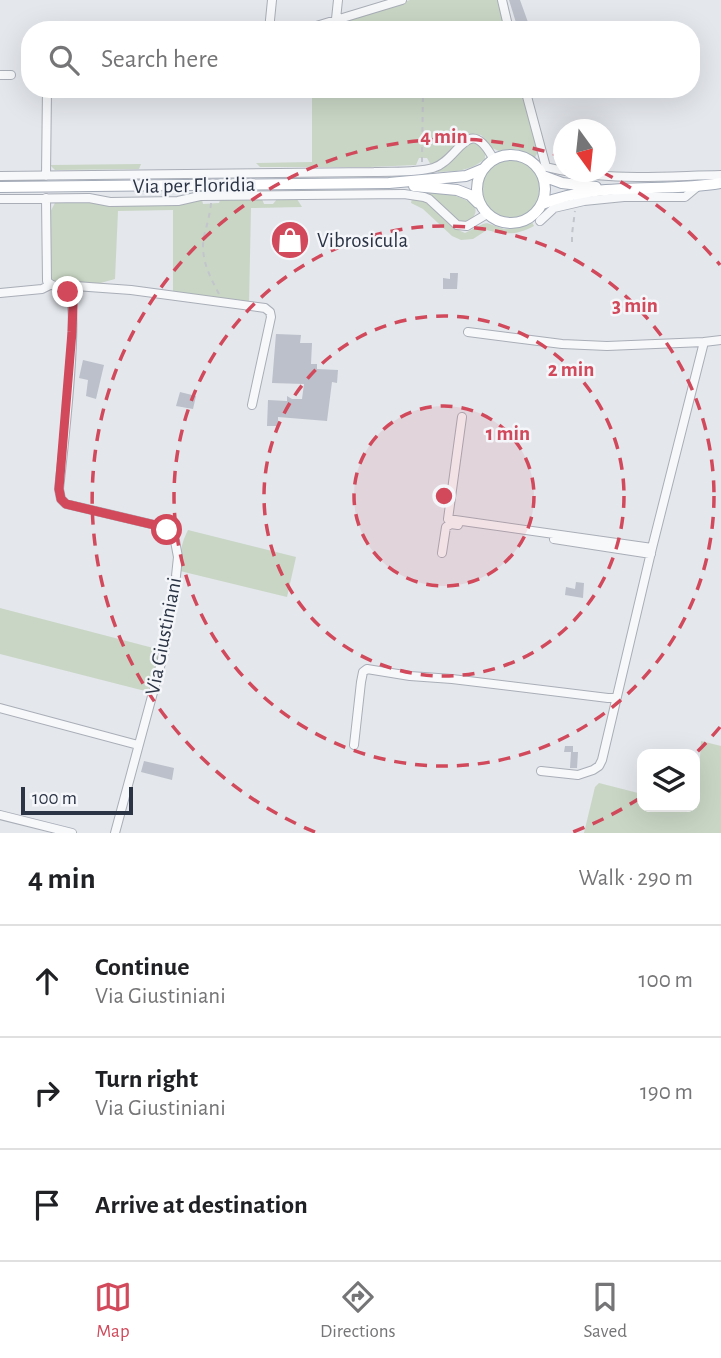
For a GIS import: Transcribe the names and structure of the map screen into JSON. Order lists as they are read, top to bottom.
{
  "streets": {
    "main road": ["Via per Floridia"],
    "street": ["Via Giustiniani"]
  },
  "places": {
    "shop": ["Vibrosicula"]
  },
  "scale_bar": "100 m",
  "north": "bottom",
  "page": {
    "search": "Search here",
    "scale": "100 m",
    "heading": ["4 min", "Walk · 290 m"],
    "list": [
      ["Continue", "Via Giustiniani", "100 m"],
      ["Turn right", "Via Giustiniani", "190 m"],
      "Arrive at destination"
    ],
    "nav": ["Map", "Directions", "Saved"]
  },
  "rings": [
    "4 min",
    "3 min",
    "2 min",
    "1 min"
  ]
}
